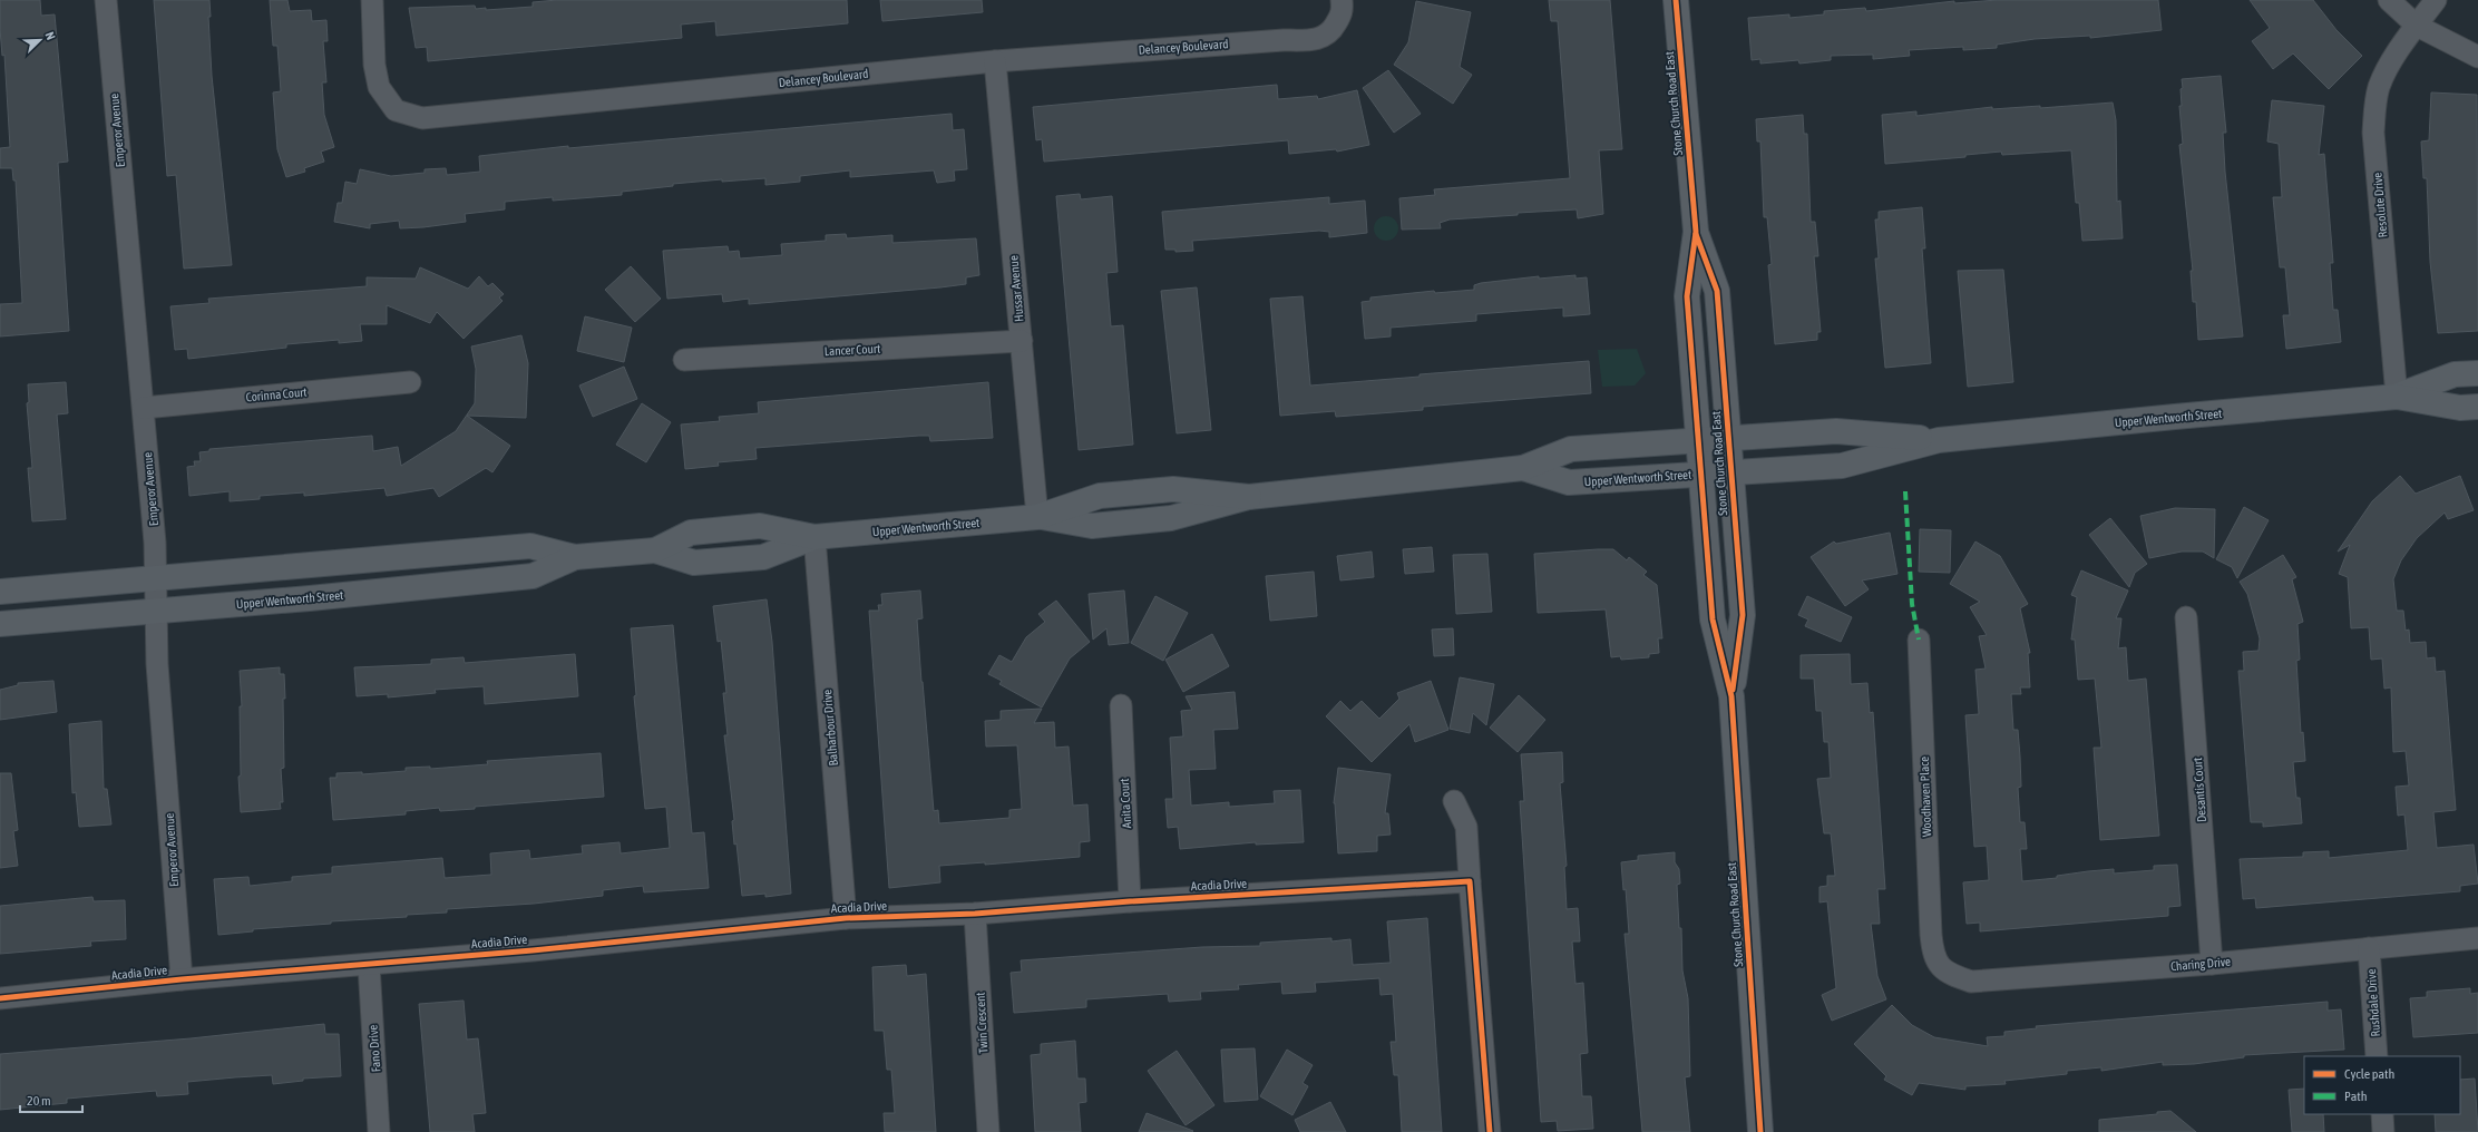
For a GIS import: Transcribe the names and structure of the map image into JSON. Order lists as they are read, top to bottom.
{
  "streets": {
    "main road": ["Stone Church Road East", "Upper Wentworth Street"],
    "street": [
      "Delancey Boulevard",
      "Emperor Avenue",
      "Resolute Drive",
      "Hussar Avenue",
      "Lancer Court",
      "Corinna Court",
      "Balharbour Drive",
      "Desantis Court",
      "Woodhaven Place",
      "Anita Court",
      "Acadia Drive",
      "Charing Drive",
      "Rushdale Drive",
      "Twin Crescent",
      "Fano Drive"
    ]
  },
  "crossings": [
    ["Delancey Boulevard", "Hussar Avenue"],
    ["Stone Church Road East", "Upper Wentworth Street"],
    ["Emperor Avenue", "Corinna Court"],
    ["Emperor Avenue", "Upper Wentworth Street"],
    ["Emperor Avenue", "Acadia Drive"],
    ["Resolute Drive", "Upper Wentworth Street"],
    ["Hussar Avenue", "Lancer Court"],
    ["Hussar Avenue", "Upper Wentworth Street"],
    ["Upper Wentworth Street", "Balharbour Drive"],
    ["Balharbour Drive", "Acadia Drive"],
    ["Desantis Court", "Charing Drive"],
    ["Woodhaven Place", "Charing Drive"],
    ["Anita Court", "Acadia Drive"],
    ["Acadia Drive", "Twin Crescent"],
    ["Acadia Drive", "Fano Drive"],
    ["Charing Drive", "Rushdale Drive"]
  ],
  "legend": ["Cycle path", "Path"],
  "scale_bar": "20 m",
  "north": "top right"
}
